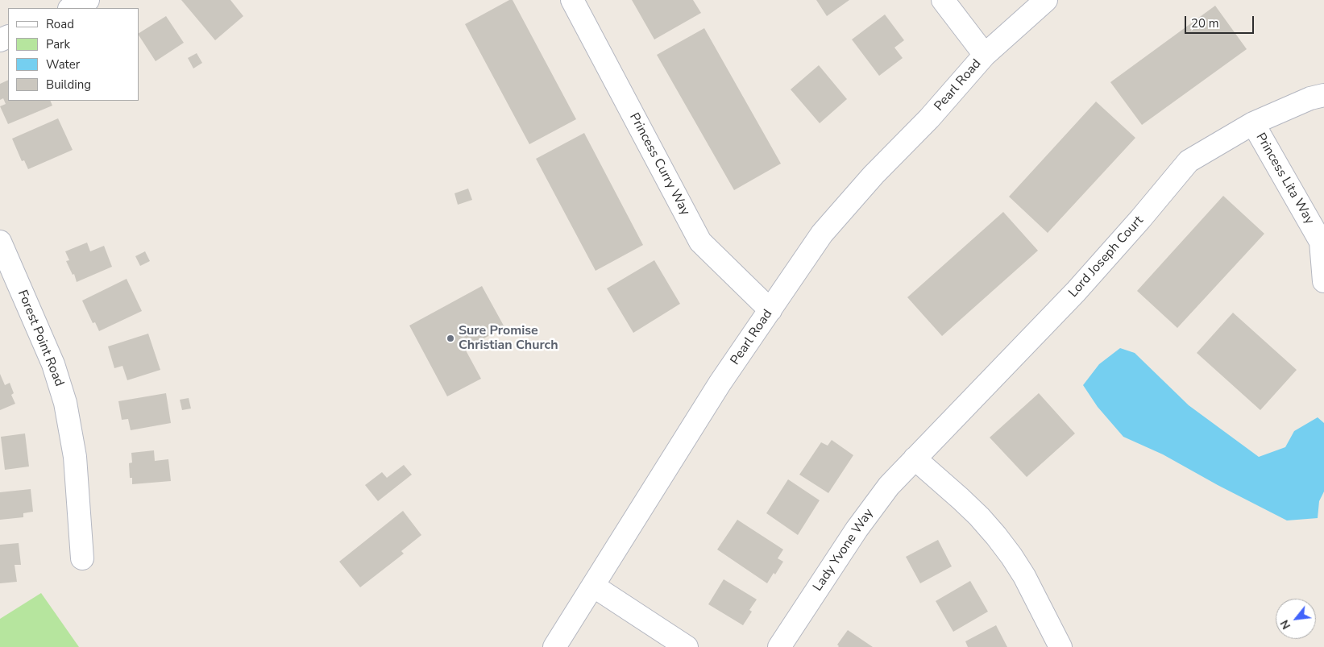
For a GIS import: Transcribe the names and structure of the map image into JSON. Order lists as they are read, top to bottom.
{
  "streets": {
    "street": [
      "Pearl Road",
      "Princess Curry Way",
      "Princess Lita Way",
      "Lord Joseph Court",
      "Forest Point Road",
      "Lady Yvone Way"
    ]
  },
  "crossings": [
    ["Pearl Road", "Princess Curry Way"],
    ["Princess Lita Way", "Lord Joseph Court"],
    ["Lord Joseph Court", "Lady Yvone Way"]
  ],
  "places": ["Sure Promise Christian Church"],
  "legend": [
    "Road",
    "Park",
    "Water",
    "Building"
  ],
  "scale_bar": "20 m",
  "north": "bottom left"
}
